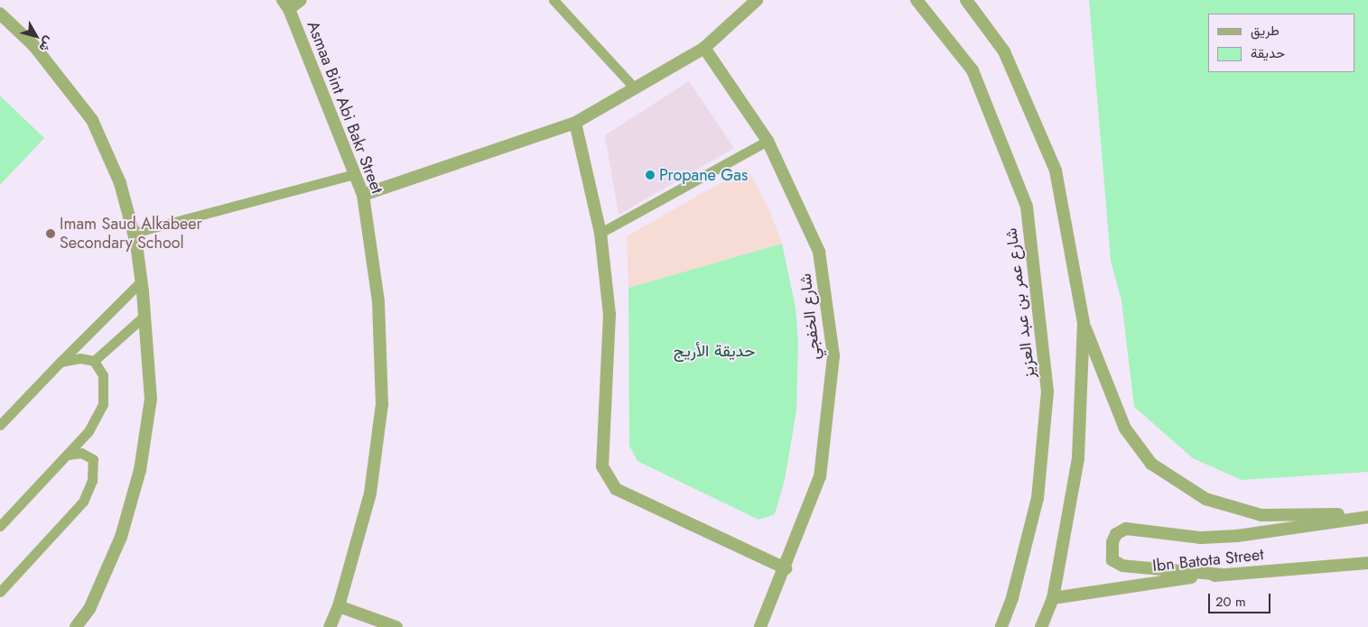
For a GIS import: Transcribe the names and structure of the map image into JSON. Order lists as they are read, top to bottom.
{
  "streets": {
    "street": [
      "Asmaa Bint Abi Bakr Street",
      "شارع عمر بن عبد العزيز",
      "شارع الخفجي",
      "Ibn Batota Street"
    ]
  },
  "parks": ["حديقة الأريج"],
  "places": ["Propane Gas", "Imam Saud Alkabeer Secondary School"],
  "legend": ["طريق", "حديقة"],
  "scale_bar": "20 m",
  "north": "bottom right"
}
